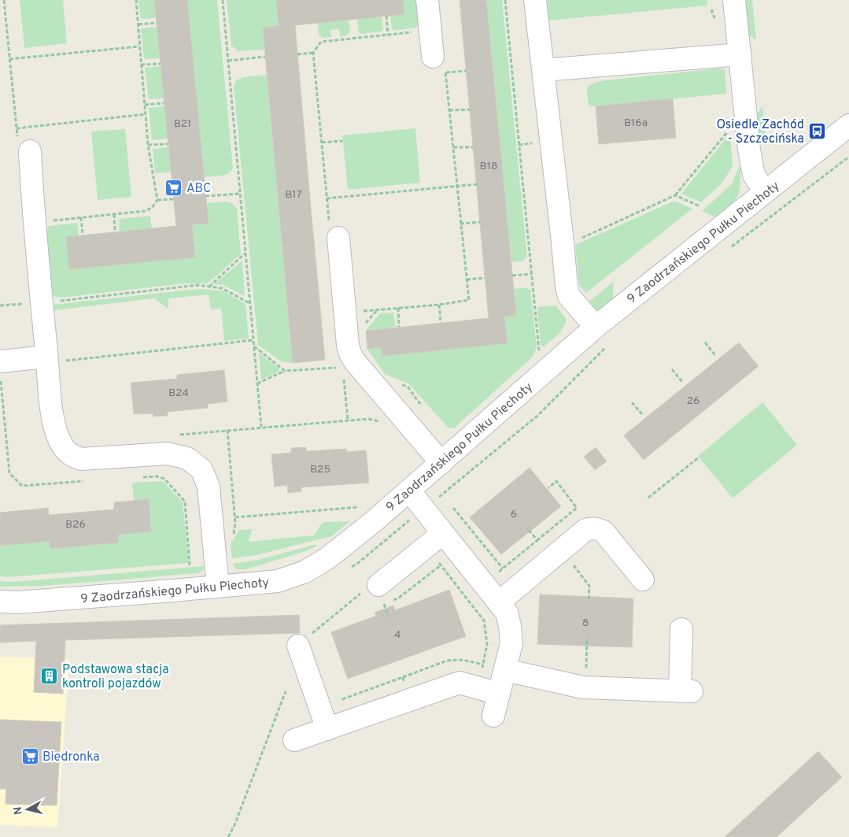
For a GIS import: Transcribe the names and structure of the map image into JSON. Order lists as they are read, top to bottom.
{
  "streets": {
    "street": ["9 Zaodrzańskiego Pułku Piechoty"]
  },
  "places": {
    "bus stop": ["Osiedle Zachód - Szczecińska"],
    "supermarket": ["ABC", "Biedronka"],
    "building": ["Podstawowa stacja kontroli pojazdów"]
  },
  "house_numbers": [
    "B16a",
    "B21",
    "B18",
    "B17",
    "B24",
    "26",
    "B25",
    "6",
    "B26",
    "8",
    "4"
  ],
  "north": "left"
}
